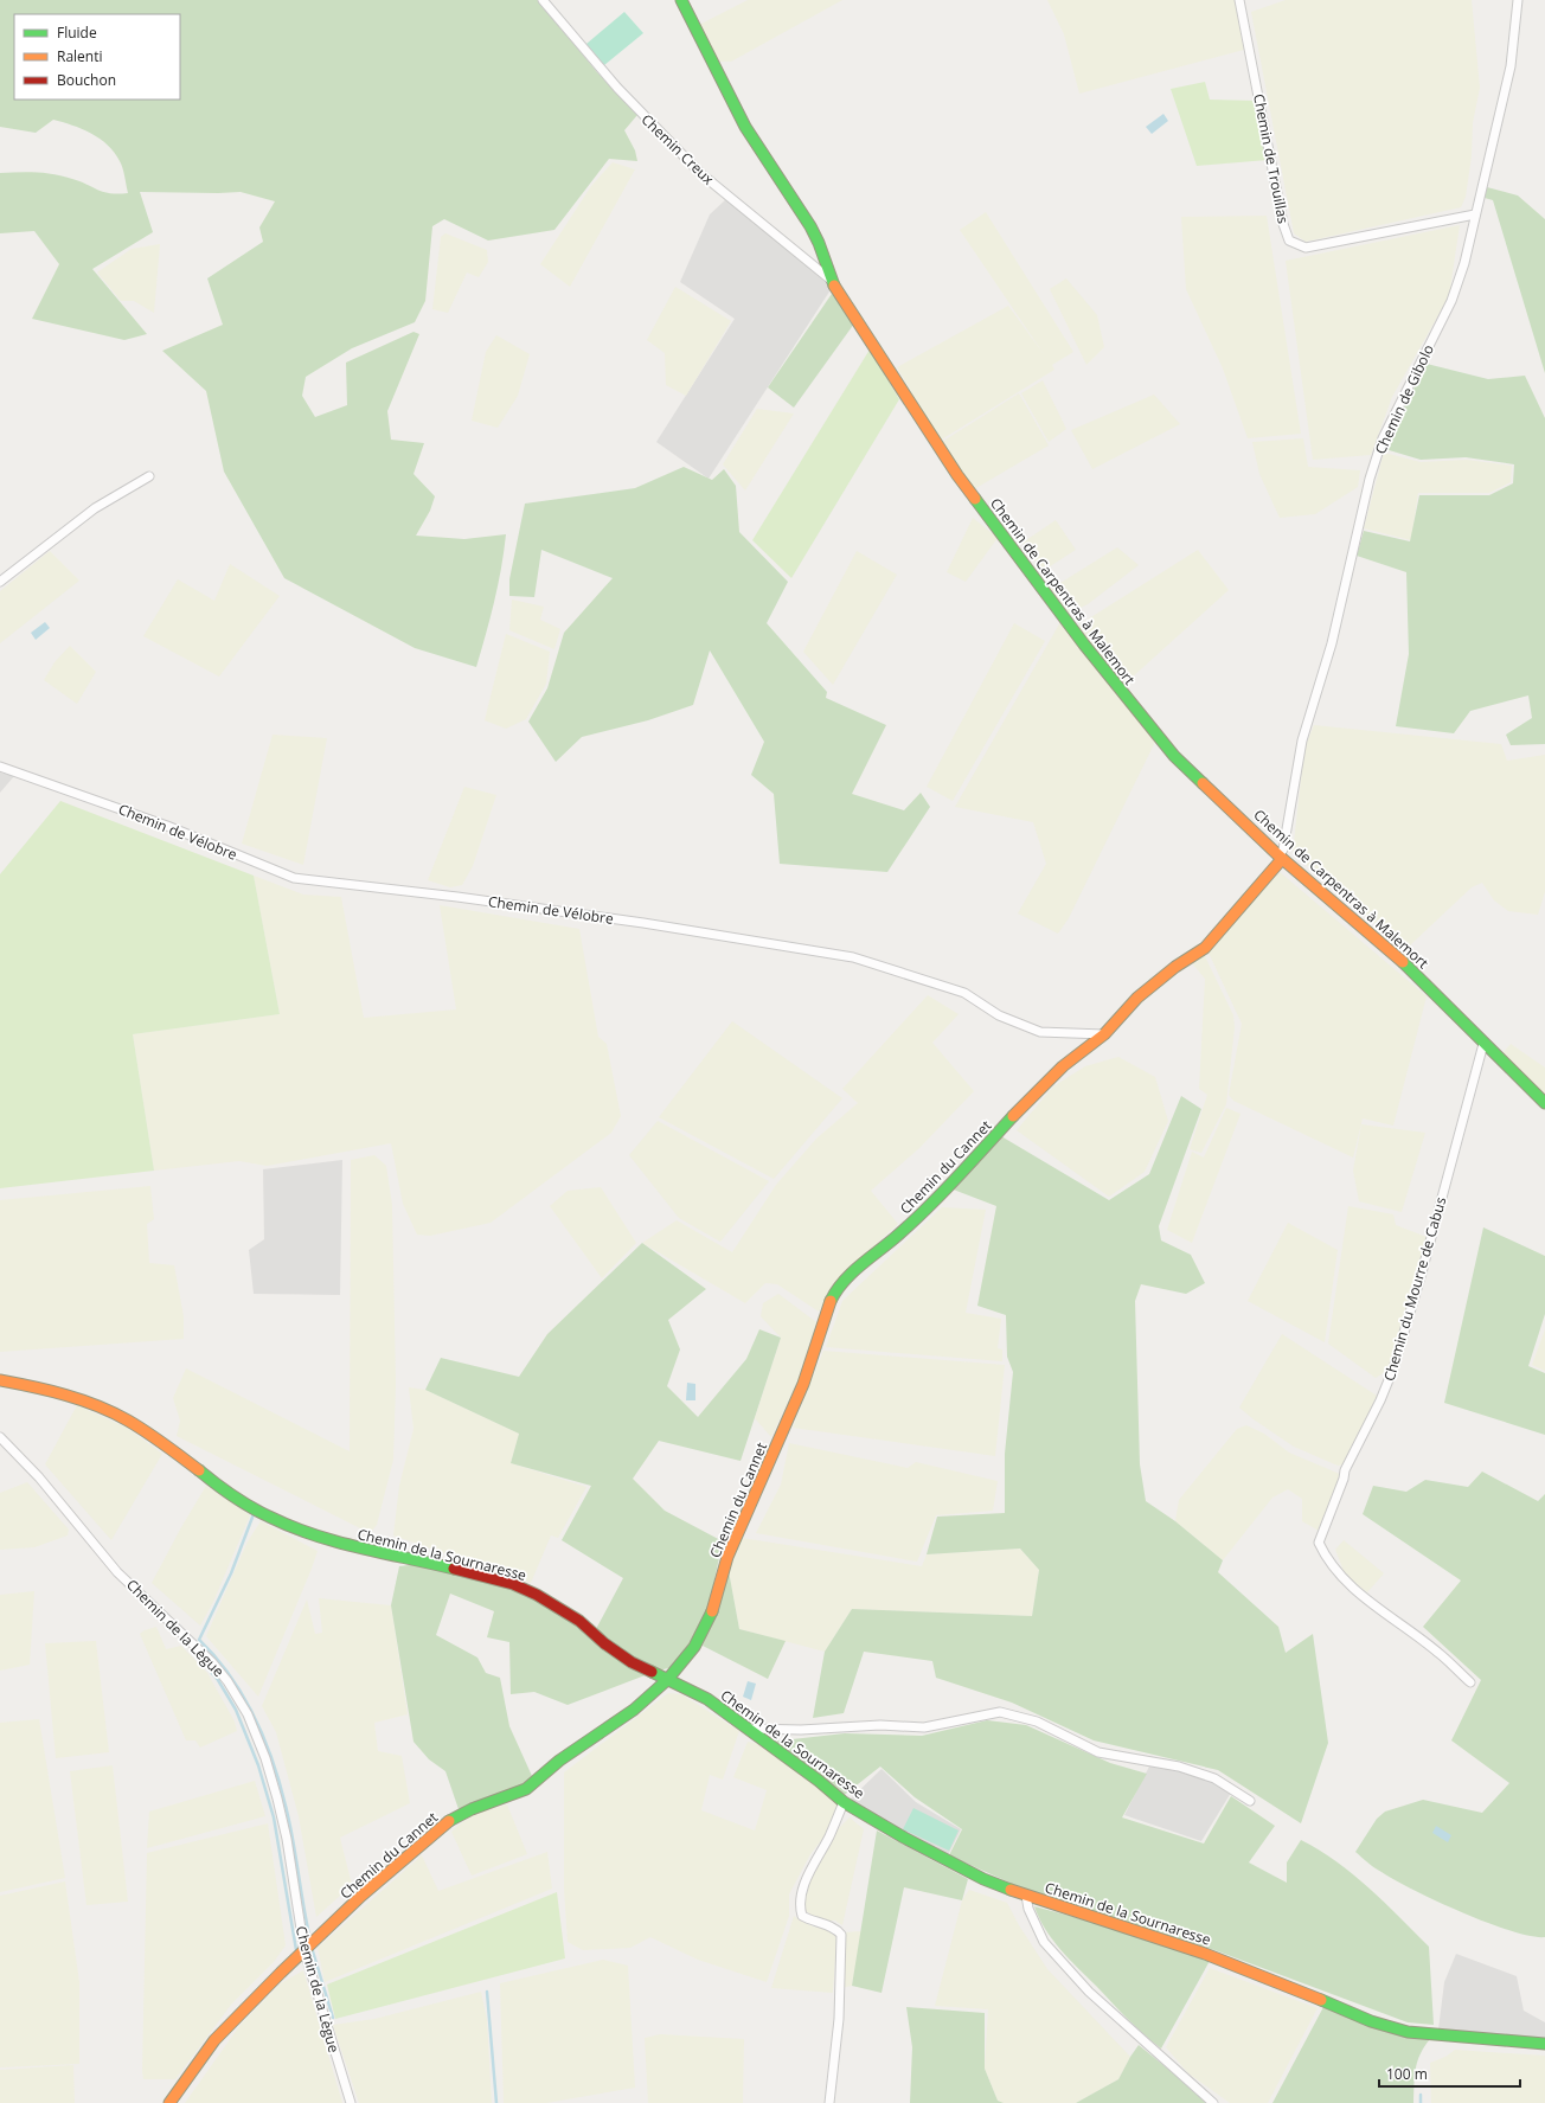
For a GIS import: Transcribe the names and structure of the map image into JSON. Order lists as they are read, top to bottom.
{
  "streets": {
    "street": [
      "Chemin Creux",
      "Chemin de Trouillas",
      "Chemin de Gibolo",
      "Chemin de Carpentras à Malemort",
      "Chemin de Vélobre",
      "Chemin du Cannet",
      "Chemin du Mourre de Cabus",
      "Chemin de la Sournaresse",
      "Chemin de la Lègue"
    ]
  },
  "crossings": [
    ["Chemin Creux", "Chemin de Carpentras à Malemort"],
    ["Chemin de Trouillas", "Chemin de Gibolo"],
    ["Chemin de Gibolo", "Chemin de Carpentras à Malemort"],
    ["Chemin de Gibolo", "Chemin du Cannet"],
    ["Chemin de Carpentras à Malemort", "Chemin du Cannet"],
    ["Chemin de Carpentras à Malemort", "Chemin du Mourre de Cabus"],
    ["Chemin de Vélobre", "Chemin du Cannet"],
    ["Chemin du Cannet", "Chemin de la Sournaresse"],
    ["Chemin du Cannet", "Chemin de la Lègue"]
  ],
  "legend": ["Fluide", "Ralenti", "Bouchon"],
  "scale_bar": "100 m"
}
